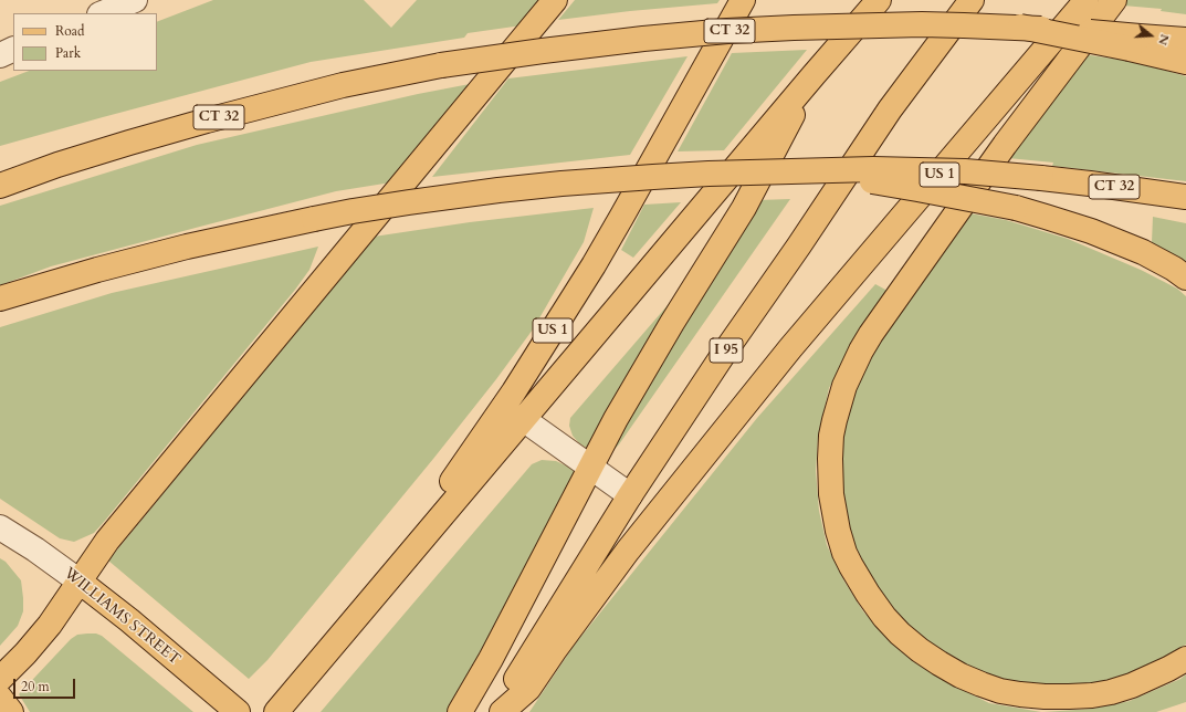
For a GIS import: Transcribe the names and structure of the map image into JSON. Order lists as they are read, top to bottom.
{
  "streets": {
    "main road": [
      "CT 32",
      "US 1",
      "I 95",
      "WILLIAMS STREET"
    ]
  },
  "legend": ["Road", "Park"],
  "scale_bar": "20 m",
  "north": "right"
}
